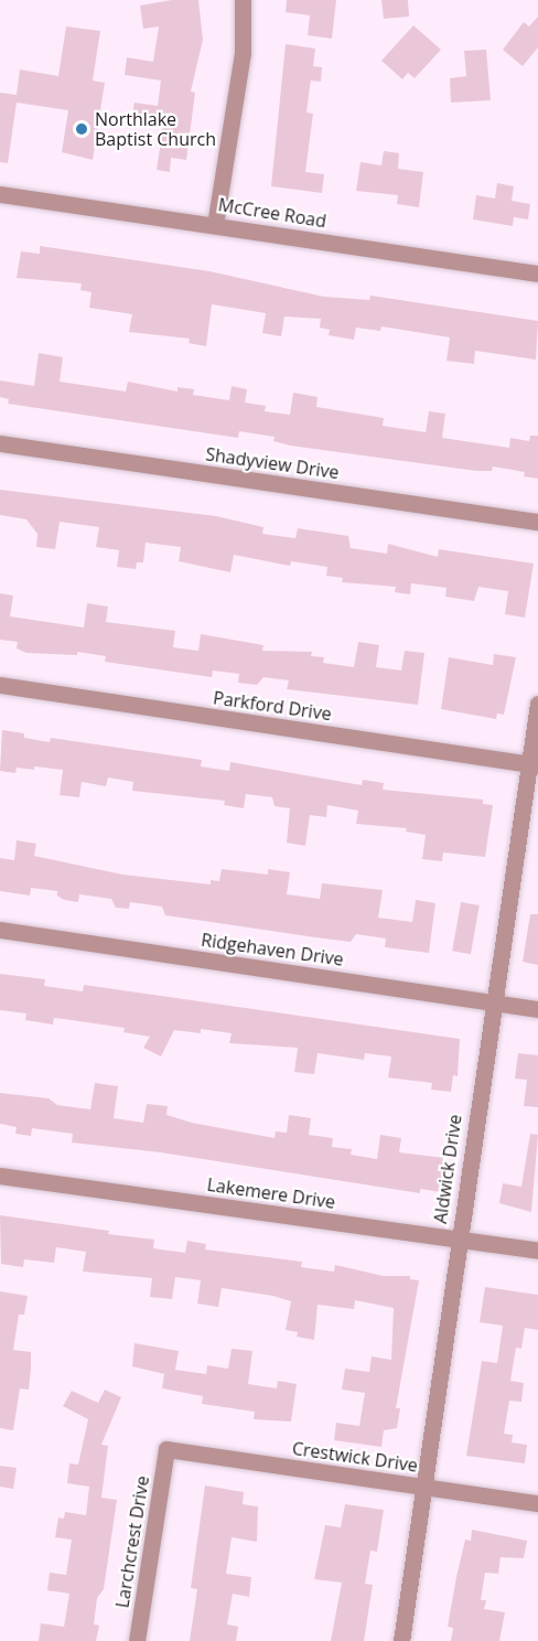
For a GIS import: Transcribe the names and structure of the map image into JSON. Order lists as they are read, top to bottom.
{
  "streets": {
    "street": [
      "McCree Road",
      "Shadyview Drive",
      "Parkford Drive",
      "Ridgehaven Drive",
      "Aldwick Drive",
      "Lakemere Drive",
      "Crestwick Drive",
      "Larchcrest Drive"
    ]
  },
  "crossings": [
    ["Parkford Drive", "Aldwick Drive"],
    ["Ridgehaven Drive", "Aldwick Drive"],
    ["Aldwick Drive", "Lakemere Drive"],
    ["Aldwick Drive", "Crestwick Drive"],
    ["Crestwick Drive", "Larchcrest Drive"]
  ],
  "places": ["Northlake Baptist Church"]
}
